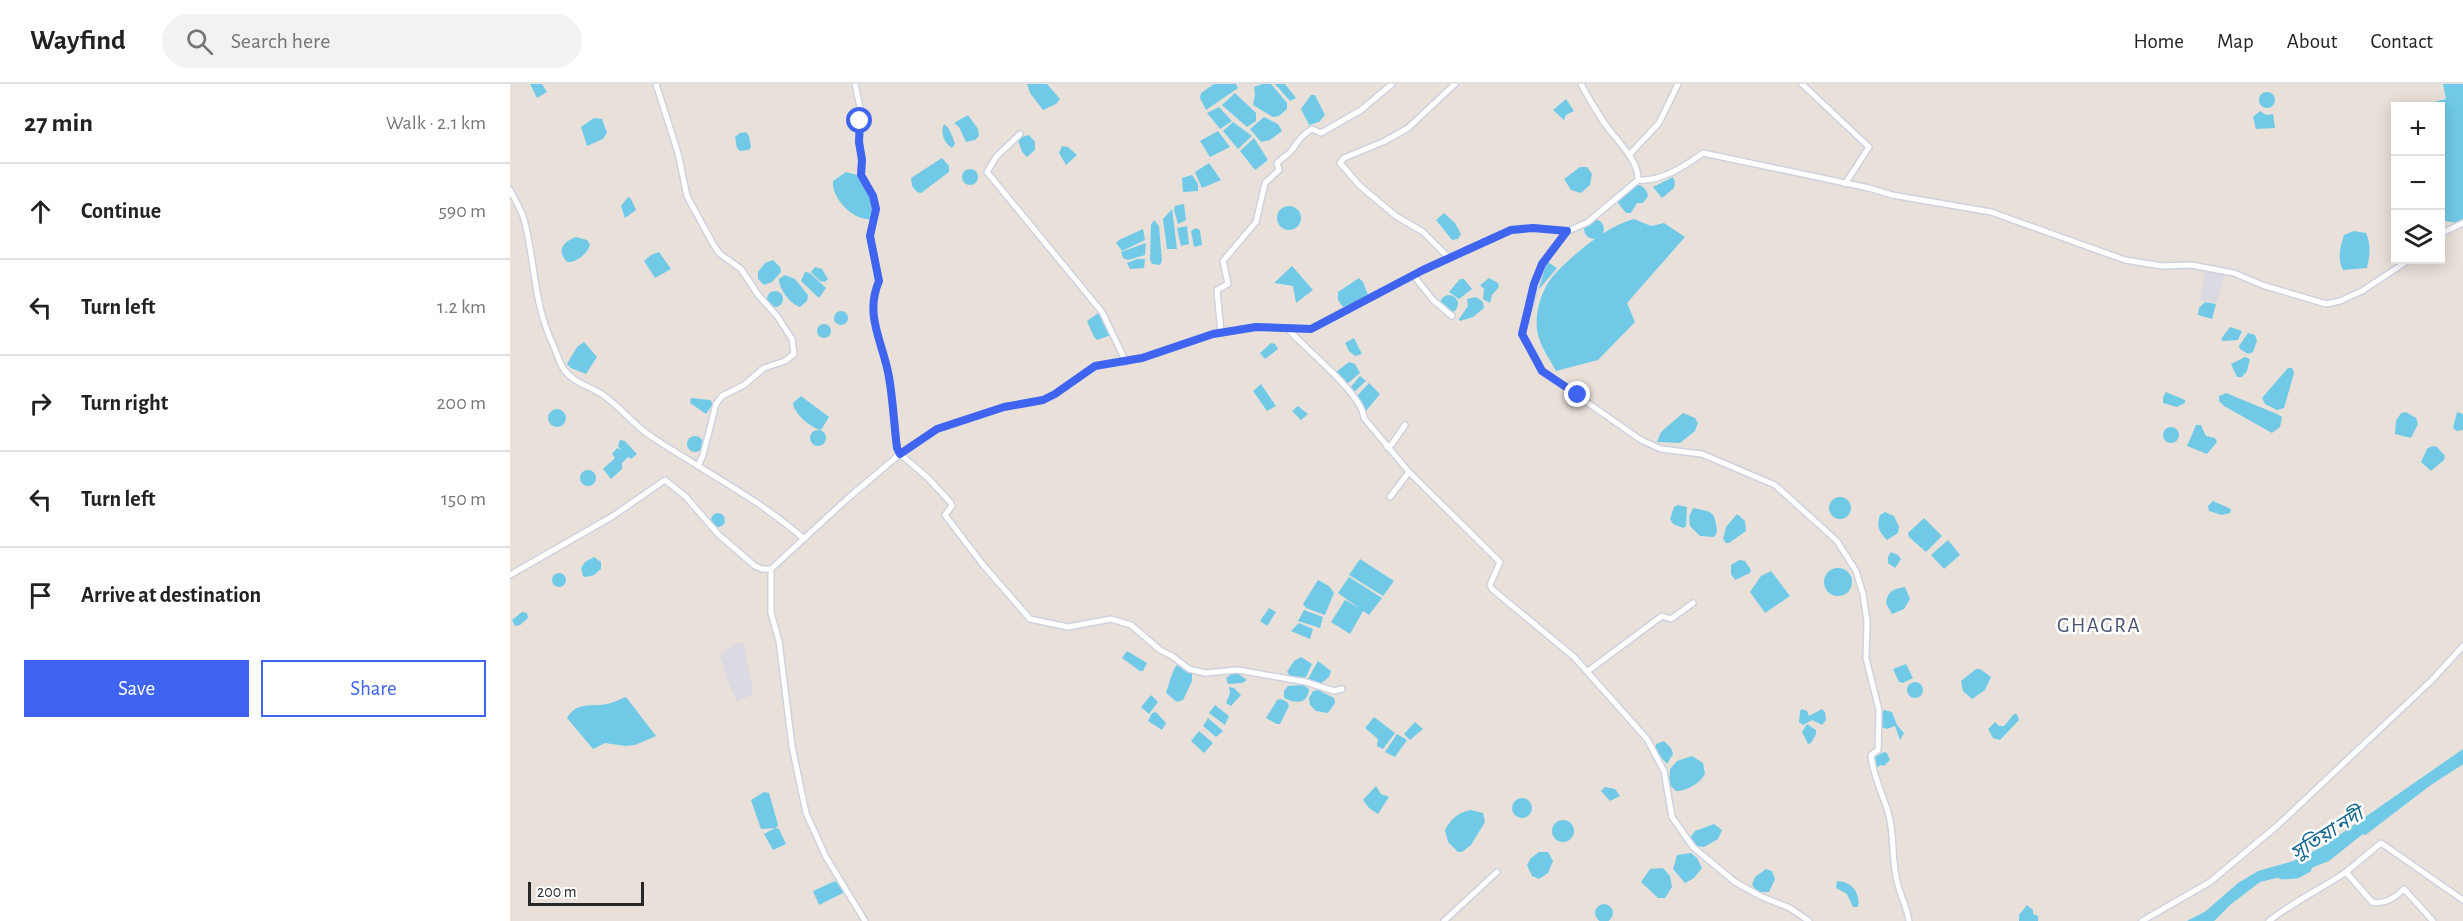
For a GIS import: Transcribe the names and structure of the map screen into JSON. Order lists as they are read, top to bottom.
{
  "districts": ["GHAGRA"],
  "water": ["সুতিয়া নদী"],
  "scale_bar": "200 m",
  "page": {
    "header": "Wayfind",
    "search": "Search here",
    "nav": [
      "Home",
      "Map",
      "About",
      "Contact"
    ],
    "heading": ["27 min", "Walk · 2.1 km"],
    "map_buttons": ["+", "−"],
    "list": [
      ["Continue", "590 m"],
      ["Turn left", "1.2 km"],
      ["Turn right", "200 m"],
      ["Turn left", "150 m"],
      "Arrive at destination"
    ],
    "buttons": ["Save", "Share"],
    "scale": "200 m"
  }
}
